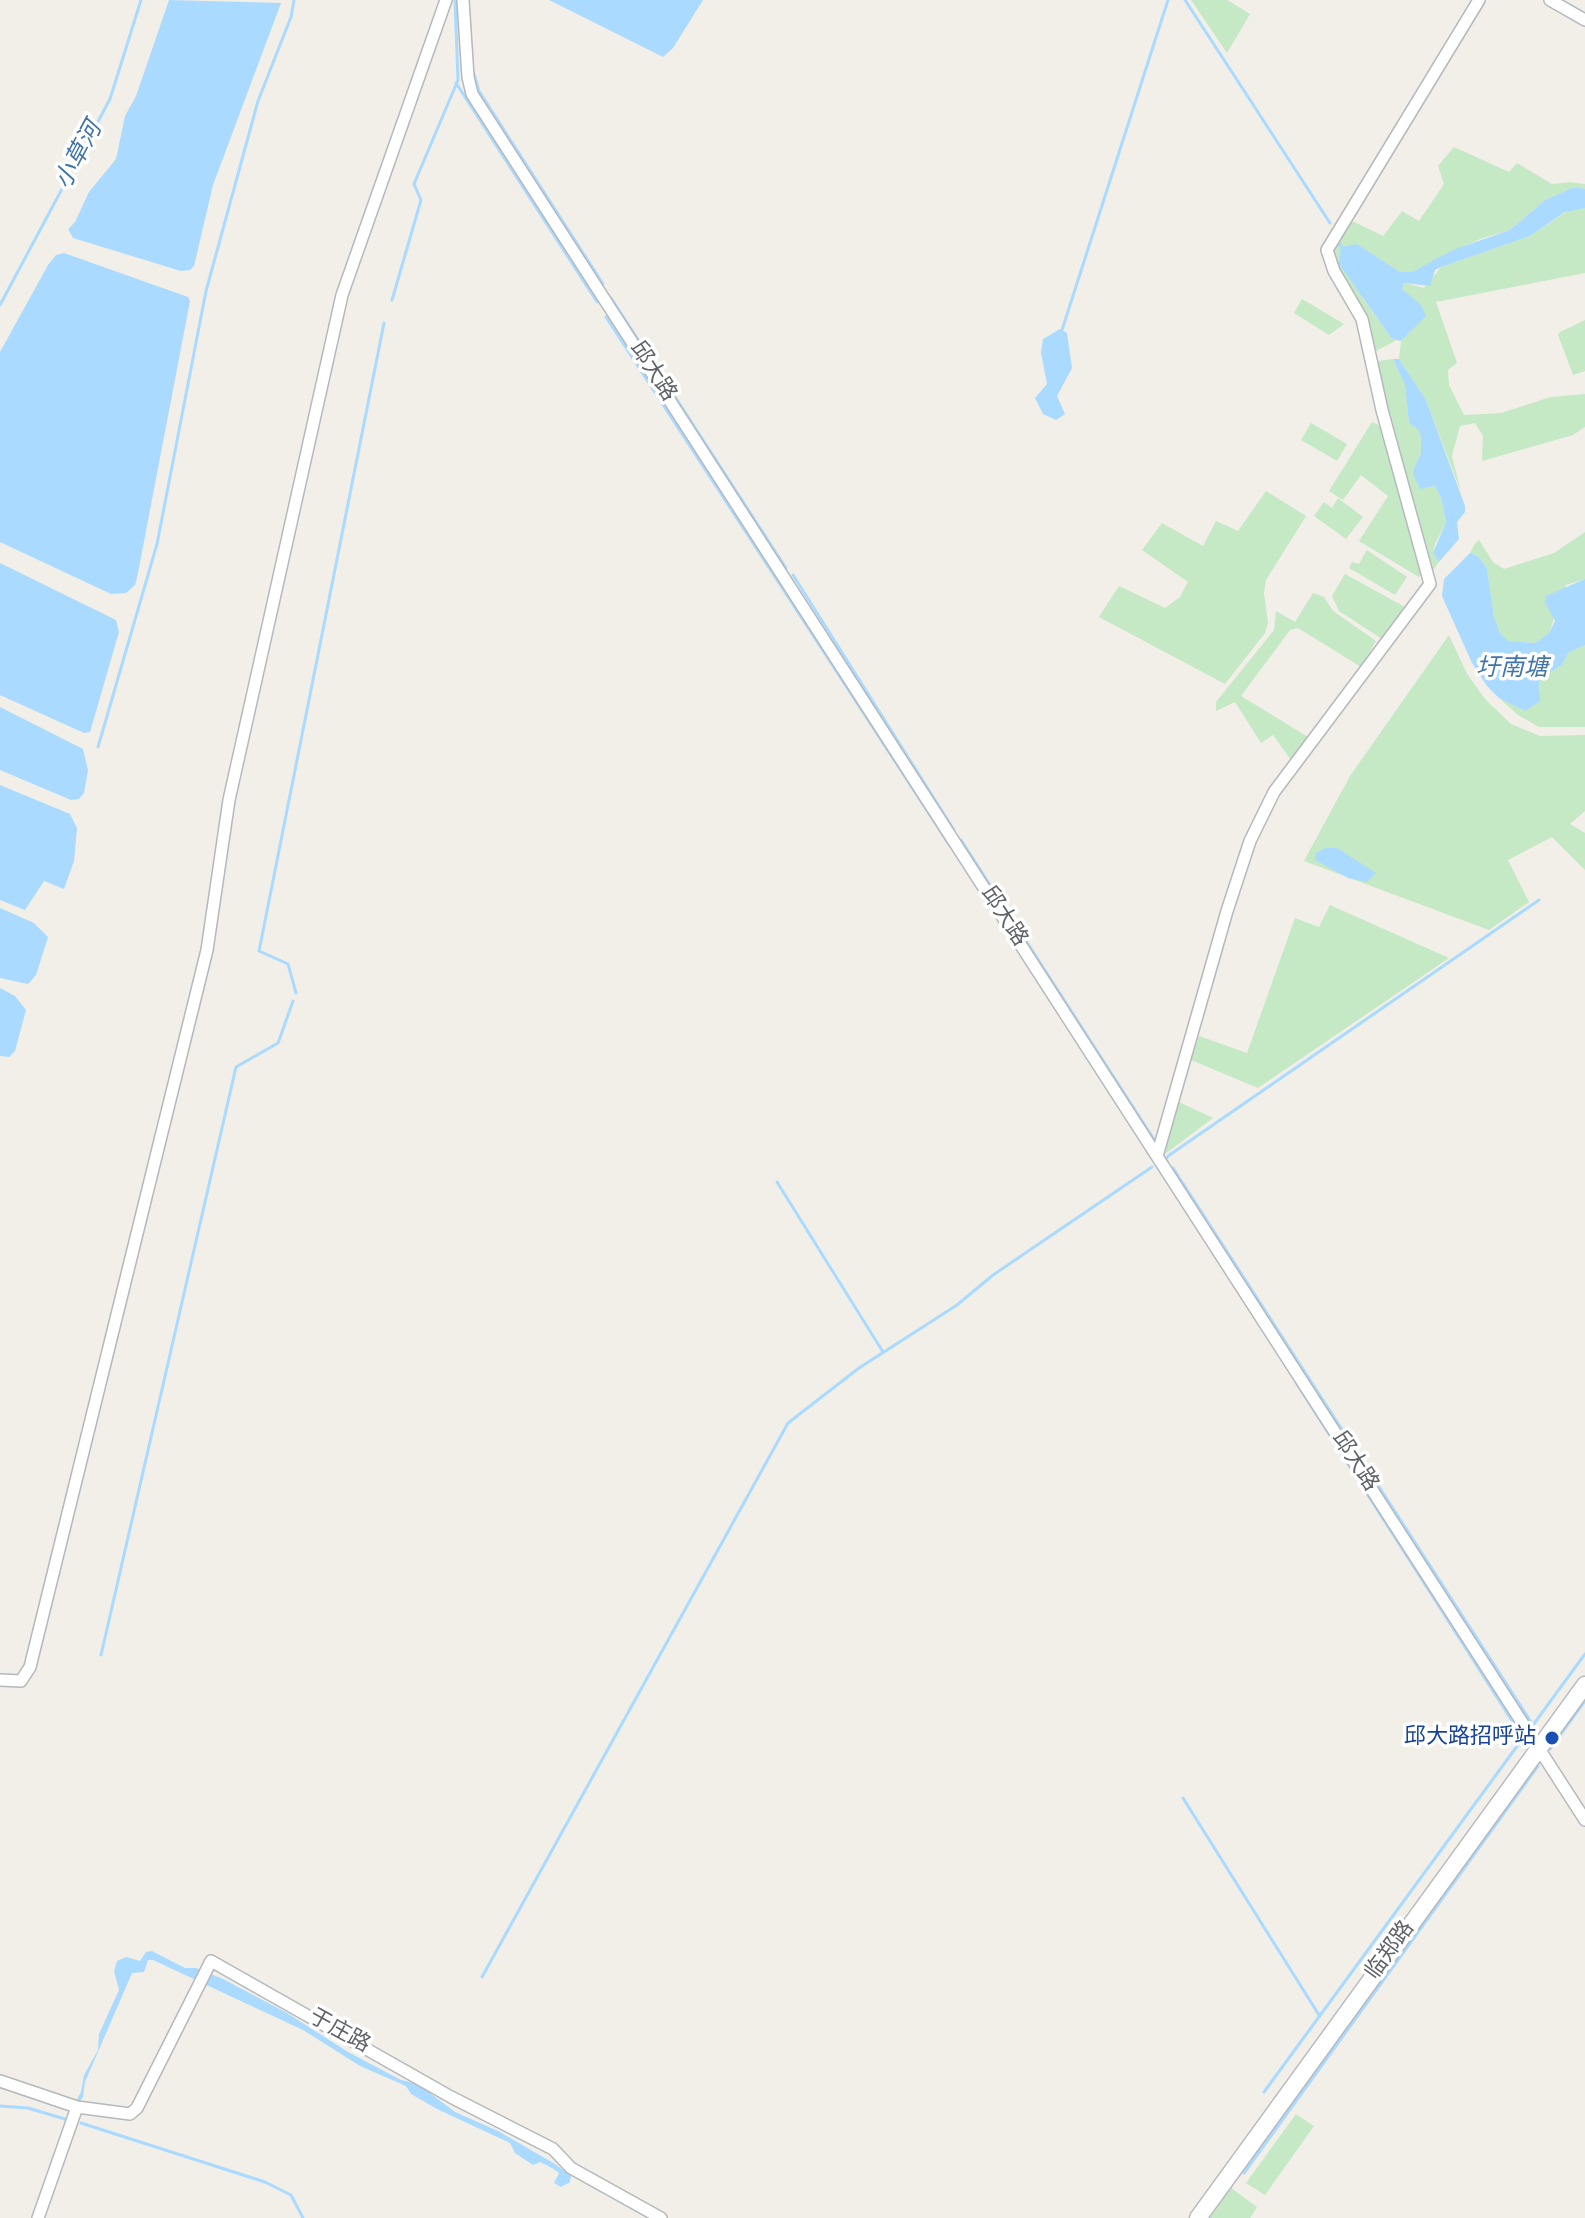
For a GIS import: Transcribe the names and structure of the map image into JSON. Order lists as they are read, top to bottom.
{
  "streets": {
    "main road": ["临郑路"],
    "street": ["邱大路", "于庄路"]
  },
  "crossings": [
    ["邱大路", "临郑路"]
  ],
  "water": ["小草河", "圩南塘"],
  "places": ["邱大路招呼站"]
}
